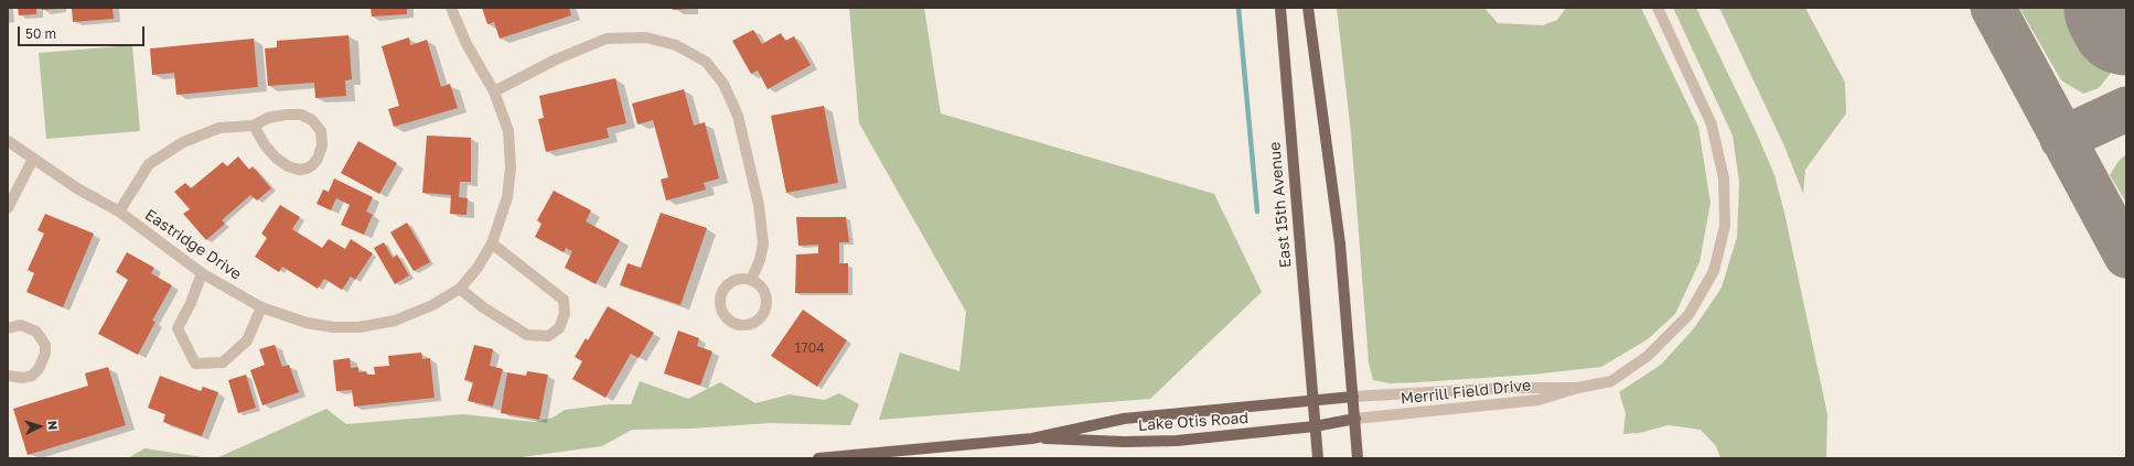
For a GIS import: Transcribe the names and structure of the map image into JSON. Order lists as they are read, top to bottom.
{
  "streets": {
    "main road": ["East 15th Avenue", "Lake Otis Road"],
    "street": ["Eastridge Drive", "Merrill Field Drive"]
  },
  "crossings": [
    ["East 15th Avenue", "Lake Otis Road"],
    ["Merrill Field Drive", "Lake Otis Road"]
  ],
  "house_numbers": ["1704"],
  "scale_bar": "50 m",
  "north": "right"
}
